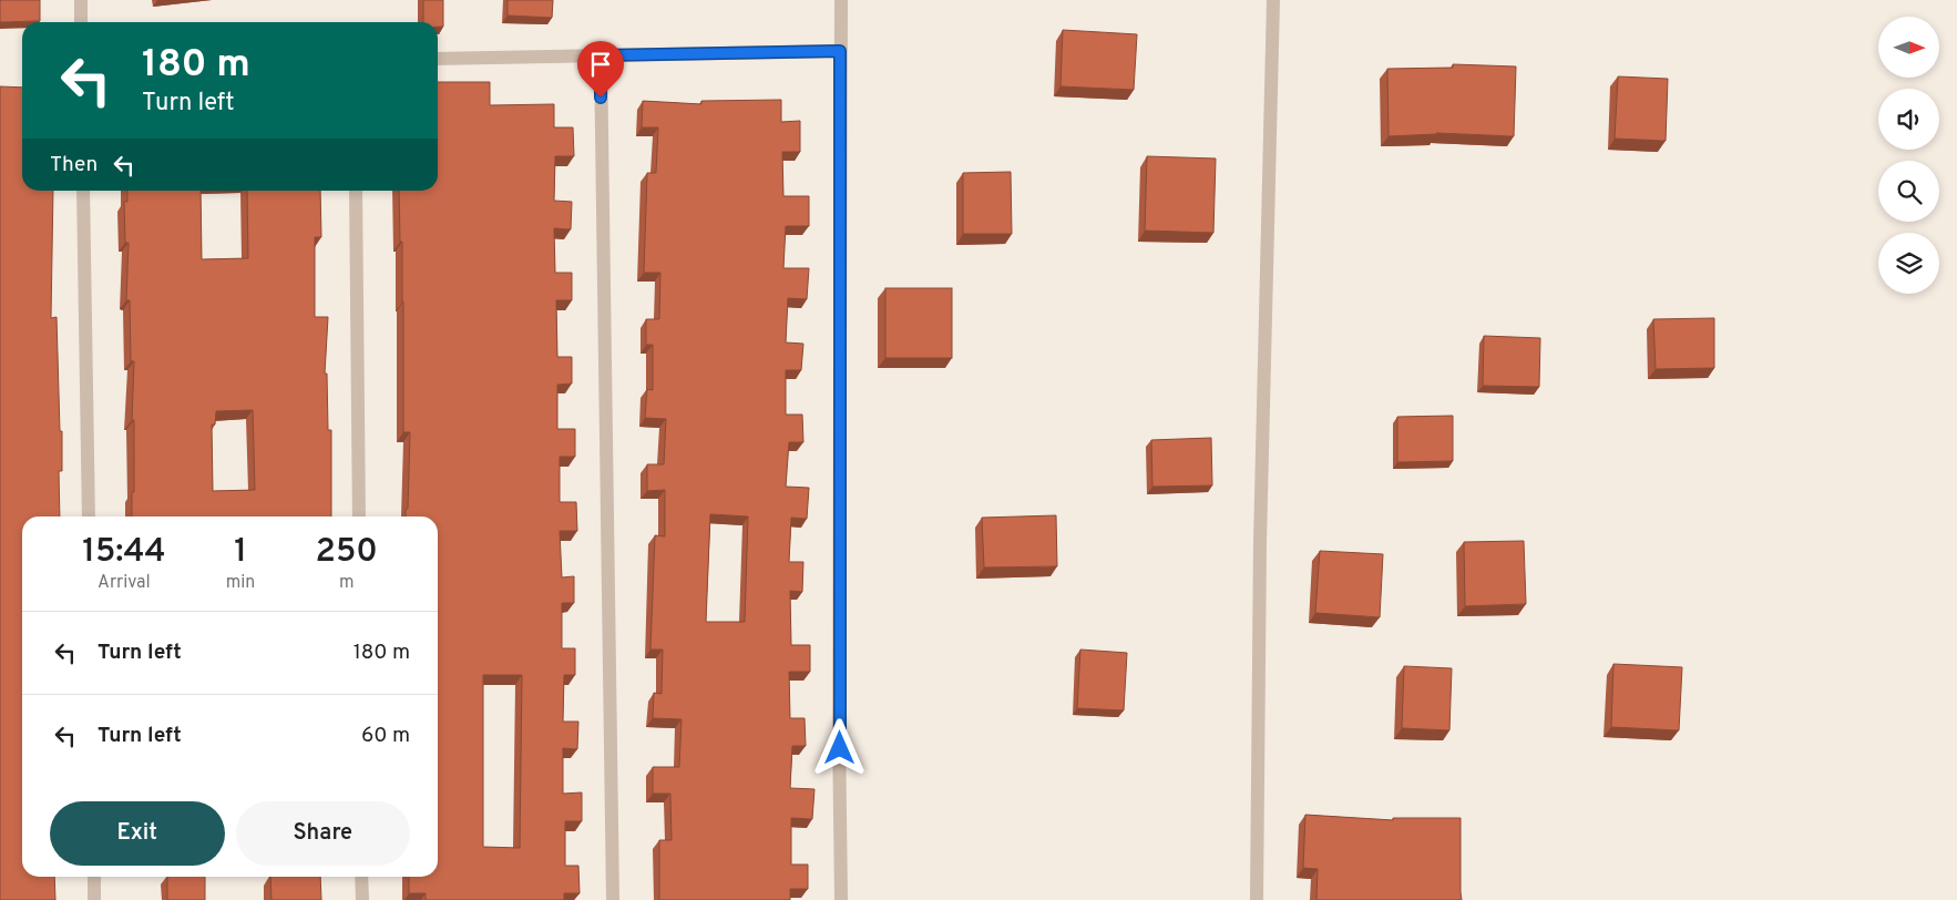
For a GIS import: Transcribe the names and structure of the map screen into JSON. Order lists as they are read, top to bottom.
{
  "north": "right",
  "page": {
    "turn": ["180 m", "Turn left"],
    "then": "Then",
    "eta": [
      "15:44",
      "Arrival",
      "1",
      "min",
      "250",
      "m"
    ],
    "list": [
      {
        "name": "Turn left",
        "value": "180 m"
      },
      {
        "name": "Turn left",
        "value": "60 m"
      }
    ],
    "buttons": ["Exit", "Share"]
  }
}
